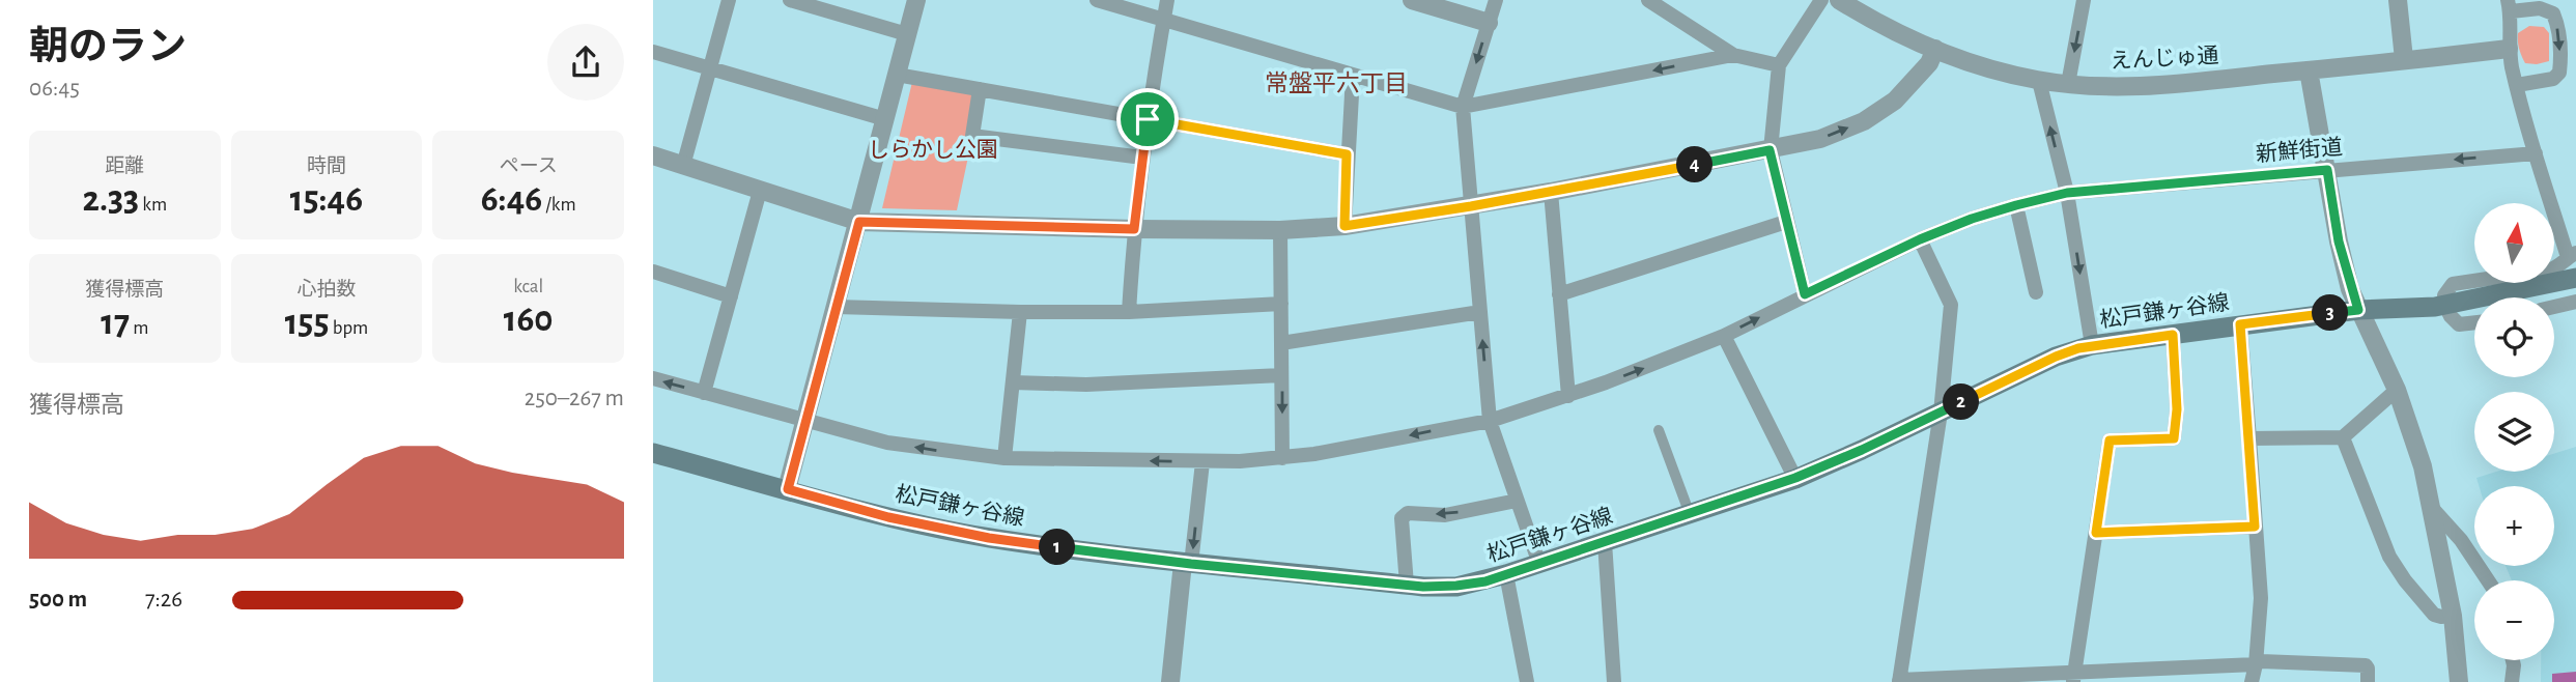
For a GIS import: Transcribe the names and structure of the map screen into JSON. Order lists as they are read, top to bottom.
{
  "streets": {
    "main road": ["松戸鎌ヶ谷線"],
    "street": ["えんじゅ通", "新鮮街道"]
  },
  "districts": ["常盤平六丁目"],
  "parks": ["しらかし公園"],
  "north": "top",
  "page": {
    "heading": ["朝のラン", "06:45"],
    "stats": [
      ["距離", "2.33 km"],
      ["時間", "15:46"],
      ["ペース", "6:46 /km"],
      ["獲得標高", "17 m"],
      ["心拍数", "155 bpm"],
      ["kcal", "160"]
    ],
    "pins": [
      "4",
      "3",
      "2",
      "1"
    ],
    "map_buttons": ["+", "−"],
    "chart": ["獲得標高", "250–267 m"],
    "list": [
      {
        "name": "500 m",
        "note": "7:26"
      }
    ]
  }
}
